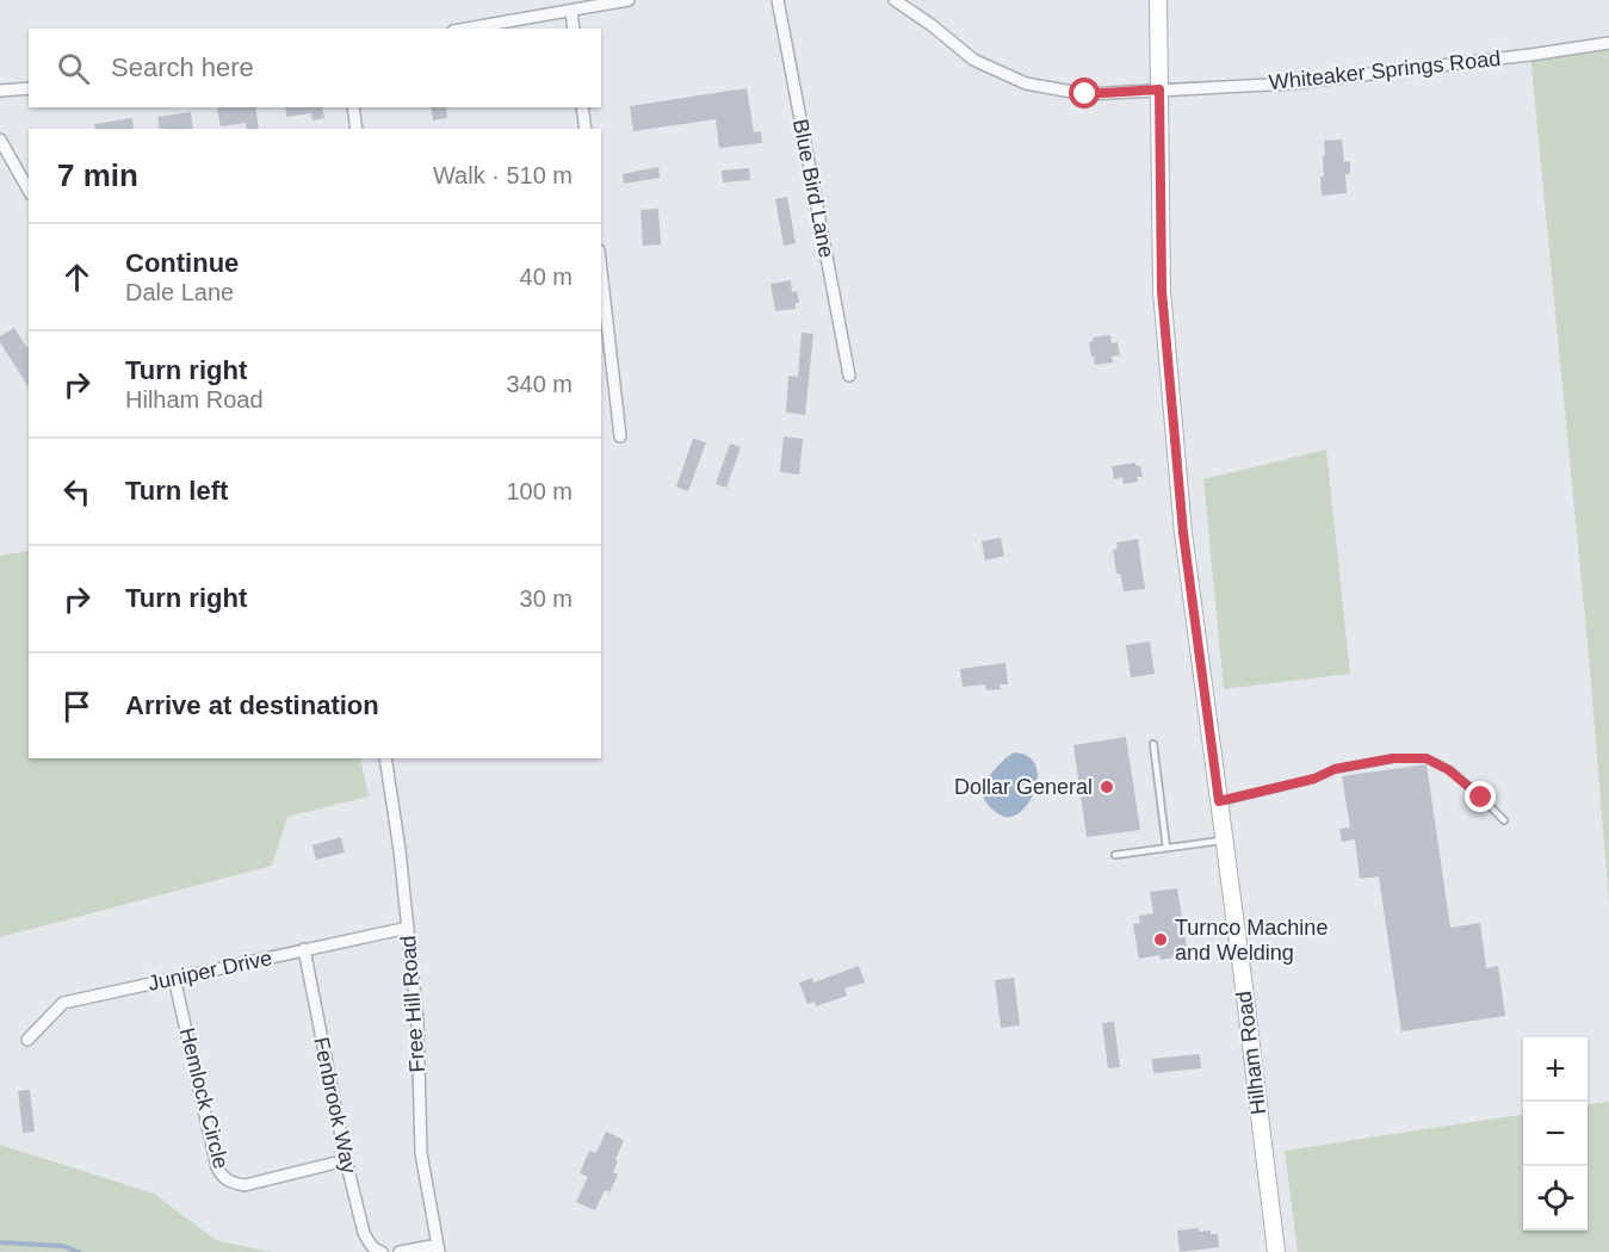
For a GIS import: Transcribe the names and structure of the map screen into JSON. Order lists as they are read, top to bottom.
{
  "streets": {
    "main road": ["Hilham Road"],
    "street": [
      "Whiteaker Springs Road",
      "Blue Bird Lane",
      "Juniper Drive",
      "Free Hill Road",
      "Hemlock Circle",
      "Fenbrook Way"
    ]
  },
  "crossings": [
    ["Whiteaker Springs Road", "Hilham Road"],
    ["Juniper Drive", "Free Hill Road"],
    ["Juniper Drive", "Hemlock Circle"],
    ["Juniper Drive", "Fenbrook Way"],
    ["Hemlock Circle", "Fenbrook Way"]
  ],
  "places": ["Dollar General", "Turnco Machine and Welding"],
  "page": {
    "search": "Search here",
    "heading": ["7 min", "Walk · 510 m"],
    "list": [
      ["Continue", "Dale Lane", "40 m"],
      ["Turn right", "Hilham Road", "340 m"],
      ["Turn left", "100 m"],
      ["Turn right", "30 m"],
      "Arrive at destination"
    ],
    "map_buttons": ["+", "−"]
  }
}
